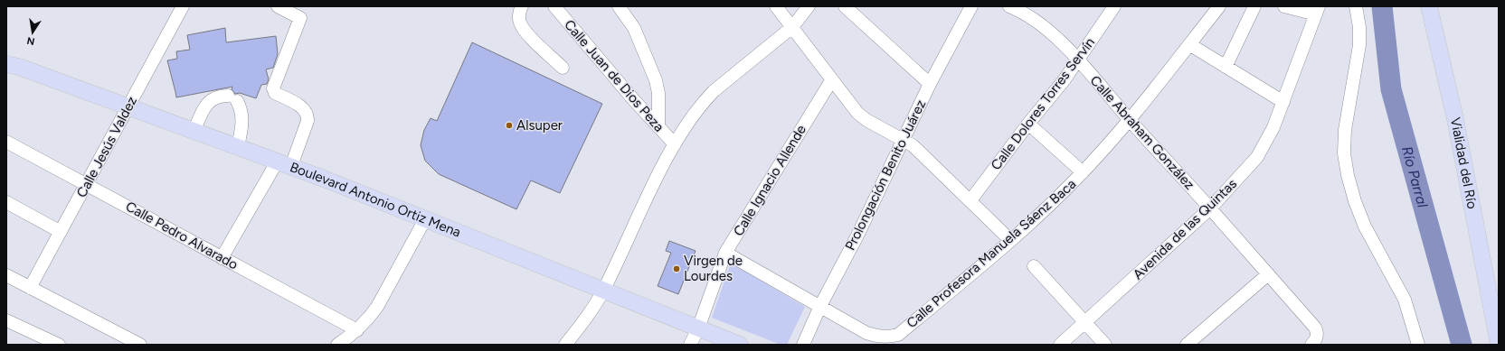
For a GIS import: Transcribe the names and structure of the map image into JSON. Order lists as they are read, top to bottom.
{
  "streets": {
    "main road": ["Vialidad del Río", "Boulevard Antonio Ortiz Mena"],
    "street": [
      "Calle Juan de Dios Peza",
      "Calle Dolores Torres Servín",
      "Calle Abraham González",
      "Calle Jesús Valdez",
      "Prolongación Benito Juárez",
      "Calle Ignacio Allende",
      "Avenida de las Quintas",
      "Calle Pedro Alvarado",
      "Calle Profesora Manuela Sáenz Baca"
    ]
  },
  "crossings": [
    ["Calle Dolores Torres Servín", "Calle Abraham González"],
    ["Calle Abraham González", "Avenida de las Quintas"],
    ["Calle Abraham González", "Calle Profesora Manuela Sáenz Baca"],
    ["Calle Jesús Valdez", "Boulevard Antonio Ortiz Mena"],
    ["Calle Jesús Valdez", "Calle Pedro Alvarado"],
    ["Prolongación Benito Juárez", "Calle Profesora Manuela Sáenz Baca"],
    ["Calle Ignacio Allende", "Boulevard Antonio Ortiz Mena"]
  ],
  "water": ["Río Parral"],
  "places": ["Alsuper", "Virgen de Lourdes"],
  "north": "bottom"
}
